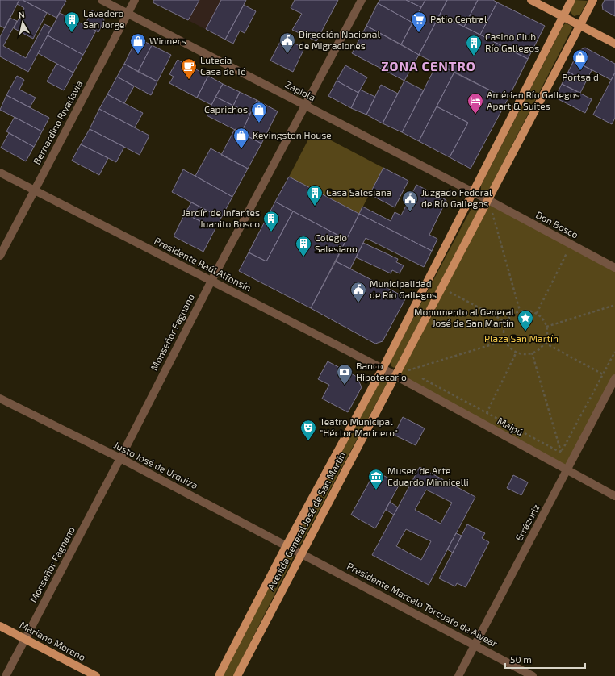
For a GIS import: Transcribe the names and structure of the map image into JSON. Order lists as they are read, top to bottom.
{
  "streets": {
    "main road": ["Avenida General José de San Martín", "Mariano Moreno"],
    "street": [
      "Zapiola",
      "Bernardino Rivadavia",
      "Don Bosco",
      "Presidente Raúl Alfonsín",
      "Monseñor Fagnano",
      "Maipú",
      "Justo José de Urquiza",
      "Errázuriz",
      "Presidente Marcelo Torcuato de Alvear"
    ]
  },
  "crossings": [
    ["Zapiola", "Bernardino Rivadavia"],
    ["Zapiola", "Don Bosco"],
    ["Zapiola", "Monseñor Fagnano"],
    ["Zapiola", "Avenida General José de San Martín"],
    ["Bernardino Rivadavia", "Presidente Raúl Alfonsín"],
    ["Don Bosco", "Avenida General José de San Martín"],
    ["Presidente Raúl Alfonsín", "Monseñor Fagnano"],
    ["Presidente Raúl Alfonsín", "Maipú"],
    ["Presidente Raúl Alfonsín", "Avenida General José de San Martín"],
    ["Monseñor Fagnano", "Justo José de Urquiza"],
    ["Monseñor Fagnano", "Mariano Moreno"],
    ["Maipú", "Avenida General José de San Martín"],
    ["Maipú", "Errázuriz"],
    ["Justo José de Urquiza", "Avenida General José de San Martín"],
    ["Justo José de Urquiza", "Presidente Marcelo Torcuato de Alvear"],
    ["Avenida General José de San Martín", "Presidente Marcelo Torcuato de Alvear"],
    ["Errázuriz", "Presidente Marcelo Torcuato de Alvear"]
  ],
  "districts": ["ZONA CENTRO"],
  "parks": ["Plaza San Martín"],
  "places": {
    "building": [
      "Lavadero San Jorge",
      "Casino Club Río Gallegos",
      "Casa Salesiana",
      "Jardín de Infantes Juanito Bosco",
      "Colegio Salesiano"
    ],
    "supermarket": ["Patio Central"],
    "public building": ["Dirección Nacional de Migraciones", "Juzgado Federal de Río Gallegos", "Municipalidad de Río Gallegos"],
    "shop": [
      "Winners",
      "Portsaid",
      "Caprichos",
      "Kevingston House"
    ],
    "cafe": ["Lutecia Casa de Té"],
    "hotel": ["Amérian Río Gallegos Apart & Suites"],
    "place": ["Monumento al General José de San Martín"],
    "bank": ["Banco Hipotecario"],
    "theatre": ["Teatro Municipal \"Héctor Marinero\""],
    "museum": ["Museo de Arte Eduardo Minnicelli"]
  },
  "scale_bar": "50 m",
  "north": "top"
}
